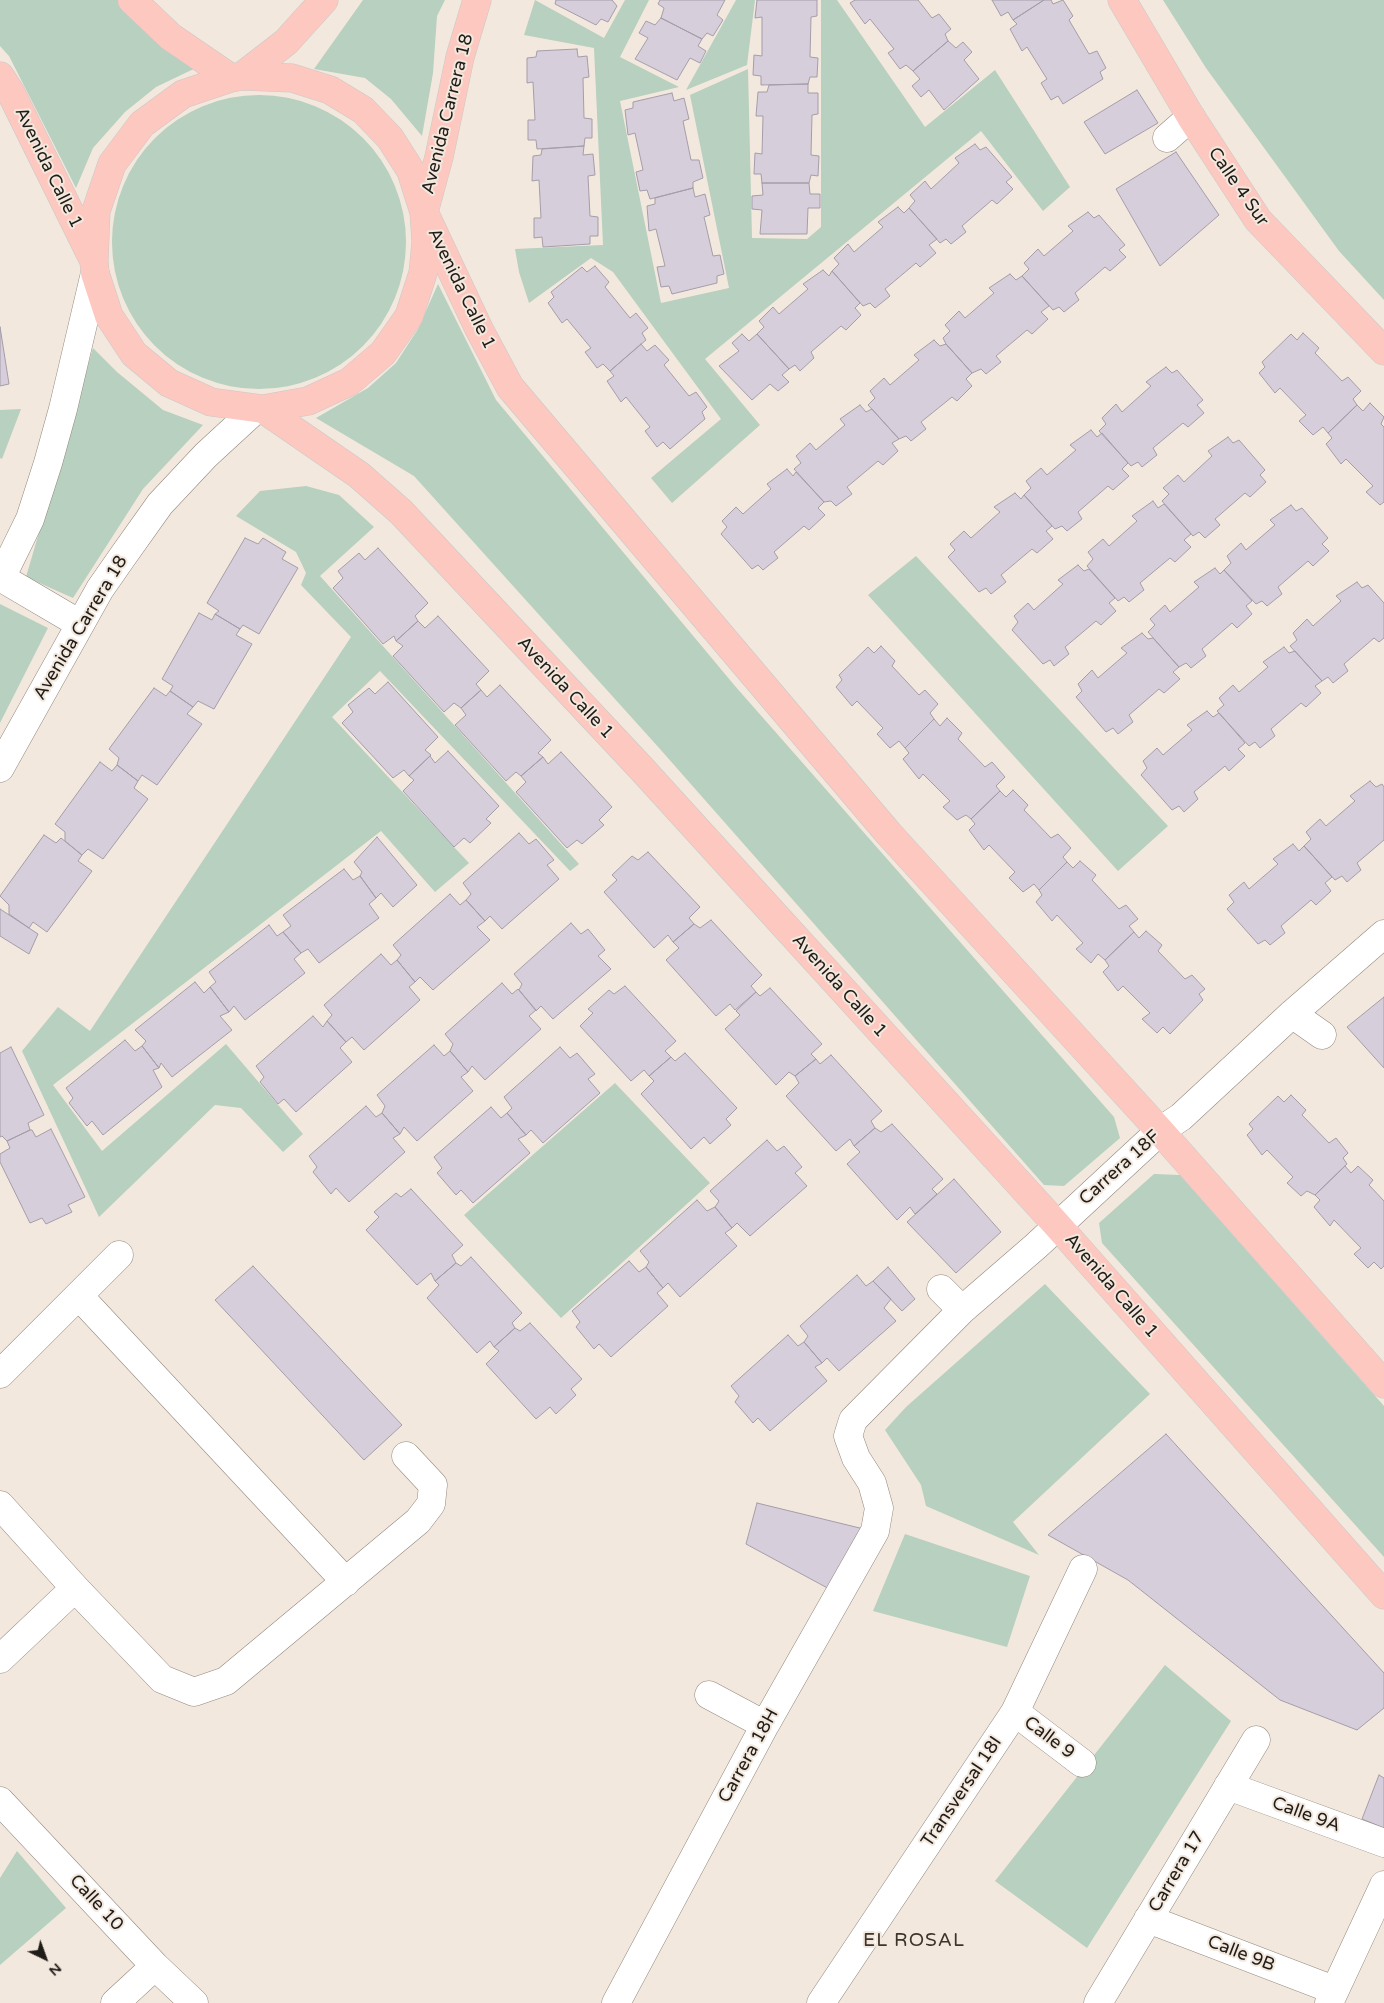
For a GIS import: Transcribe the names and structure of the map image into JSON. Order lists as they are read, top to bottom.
{
  "streets": {
    "main road": ["Avenida Carrera 18", "Avenida Calle 1", "Calle 4 Sur"],
    "street": [
      "Carrera 18F",
      "Calle 9",
      "Carrera 18H",
      "Transversal 18I",
      "Calle 9A",
      "Carrera 17",
      "Calle 10",
      "Calle 9B"
    ]
  },
  "crossings": [
    ["Avenida Carrera 18", "Avenida Calle 1"],
    ["Avenida Calle 1", "Carrera 18F"],
    ["Carrera 18F", "Carrera 18H"],
    ["Calle 9", "Transversal 18I"],
    ["Calle 9A", "Carrera 17"],
    ["Carrera 17", "Calle 9B"]
  ],
  "districts": ["EL ROSAL"],
  "north": "bottom right"
}
